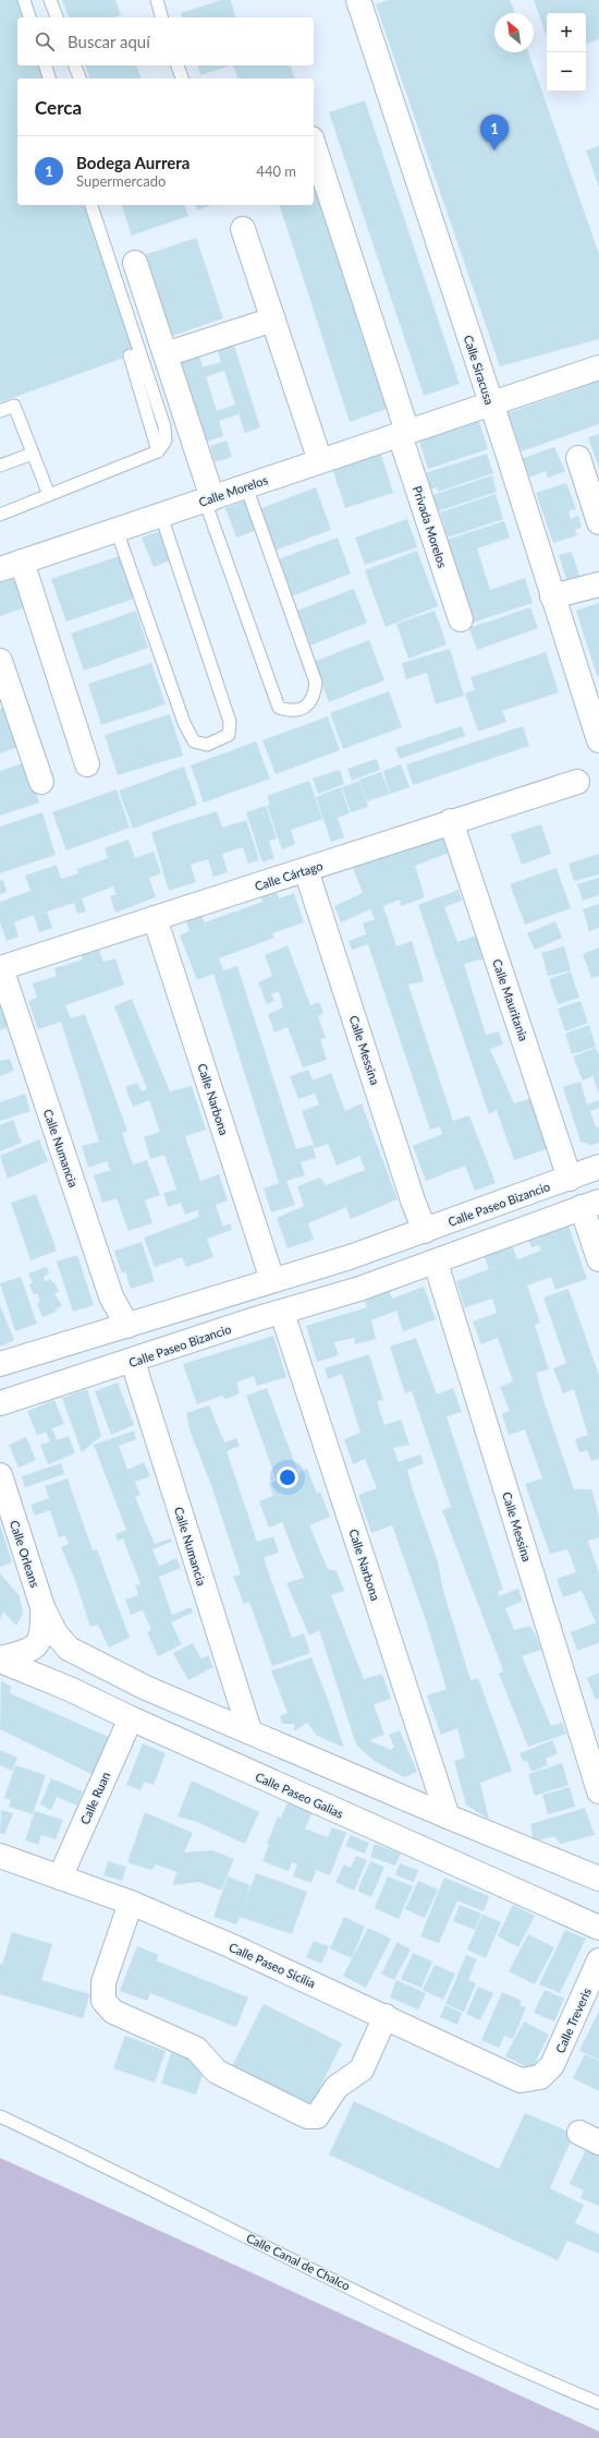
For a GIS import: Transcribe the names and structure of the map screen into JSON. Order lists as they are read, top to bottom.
{
  "streets": {
    "street": [
      "Calle Siracusa",
      "Calle Morelos",
      "Privada Morelos",
      "Calle Cártago",
      "Calle Mauritania",
      "Calle Messina",
      "Calle Narbona",
      "Calle Numancia",
      "Calle Paseo Bizancio",
      "Calle Orleans",
      "Calle Paseo Galias",
      "Calle Ruan",
      "Calle Paseo Sicilia",
      "Calle Treveris"
    ],
    "lane": ["Calle Canal de Chalco"]
  },
  "crossings": [
    ["Calle Siracusa", "Calle Morelos"],
    ["Calle Morelos", "Privada Morelos"],
    ["Calle Cártago", "Calle Mauritania"],
    ["Calle Cártago", "Calle Messina"],
    ["Calle Cártago", "Calle Narbona"],
    ["Calle Cártago", "Calle Numancia"],
    ["Calle Mauritania", "Calle Paseo Bizancio"],
    ["Calle Messina", "Calle Paseo Bizancio"],
    ["Calle Narbona", "Calle Paseo Bizancio"],
    ["Calle Numancia", "Calle Paseo Bizancio"],
    ["Calle Paseo Galias", "Calle Ruan"],
    ["Calle Ruan", "Calle Paseo Sicilia"],
    ["Calle Paseo Sicilia", "Calle Treveris"]
  ],
  "north": "top left",
  "page": {
    "map_buttons": ["+", "−"],
    "search": "Buscar aquí",
    "heading": "Cerca",
    "pins": "1",
    "list": [
      {
        "mark": "1",
        "name": "Bodega Aurrera",
        "note": "Supermercado",
        "value": "440 m"
      }
    ]
  }
}
